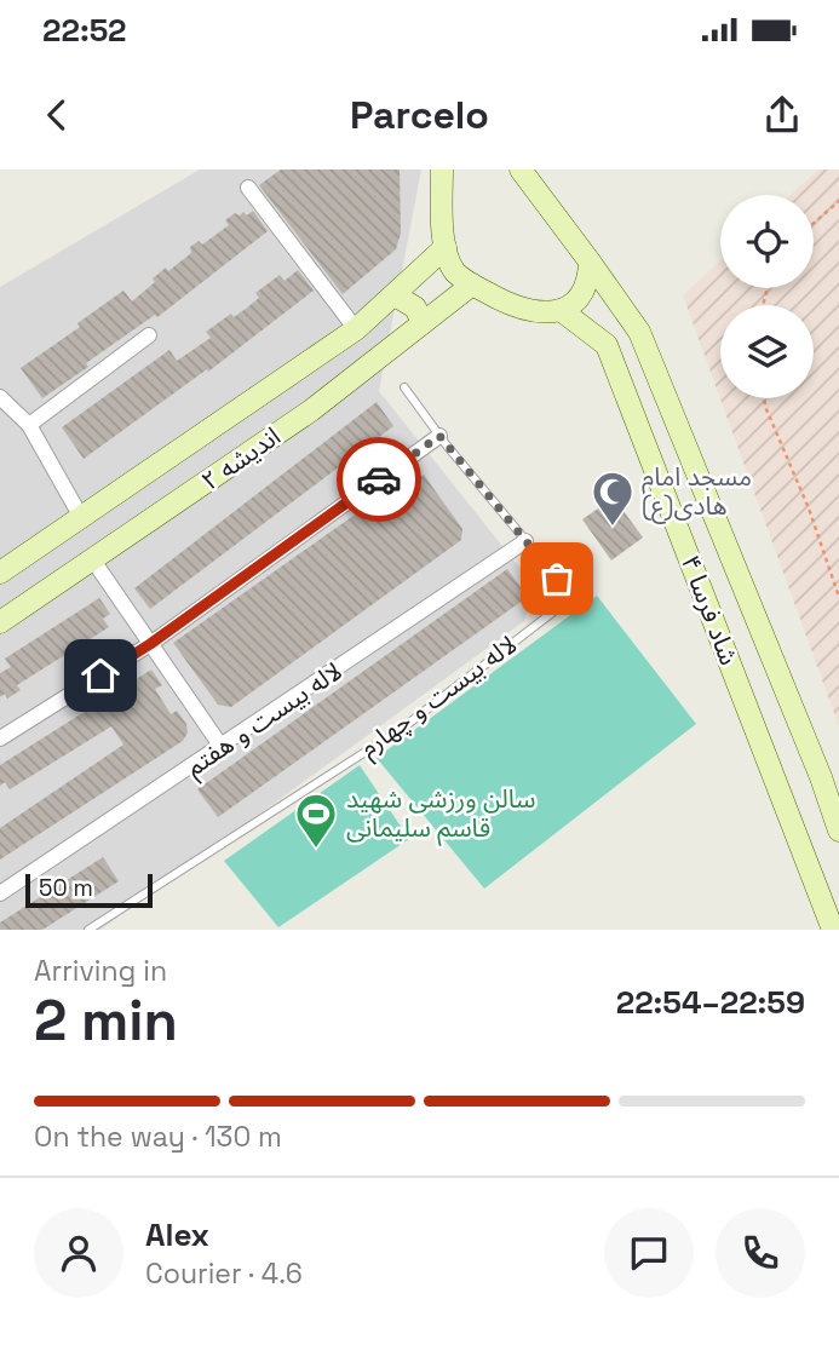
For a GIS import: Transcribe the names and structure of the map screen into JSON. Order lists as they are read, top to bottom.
{
  "streets": {
    "street": ["اندیشه ۲", "شاد فرسا ۴", "لاله بیست و هفتم"],
    "lane": ["لاله بیست و چهارم"]
  },
  "crossings": [
    ["لاله بیست و چهارم", "لاله بیست و هفتم"]
  ],
  "places": {
    "mosque": ["مسجد امام هادی(ع)"],
    "sports": ["سالن ورزشی شهید قاسم سلیمانی"]
  },
  "scale_bar": "50 m",
  "page": {
    "status": "22:52",
    "header": "Parcelo",
    "scale": "50 m",
    "heading": ["2 min", "Arriving in", "22:54–22:59"],
    "panel": ["Alex", "Courier · 4.6"],
    "bar": "On the way · 130 m"
  }
}
